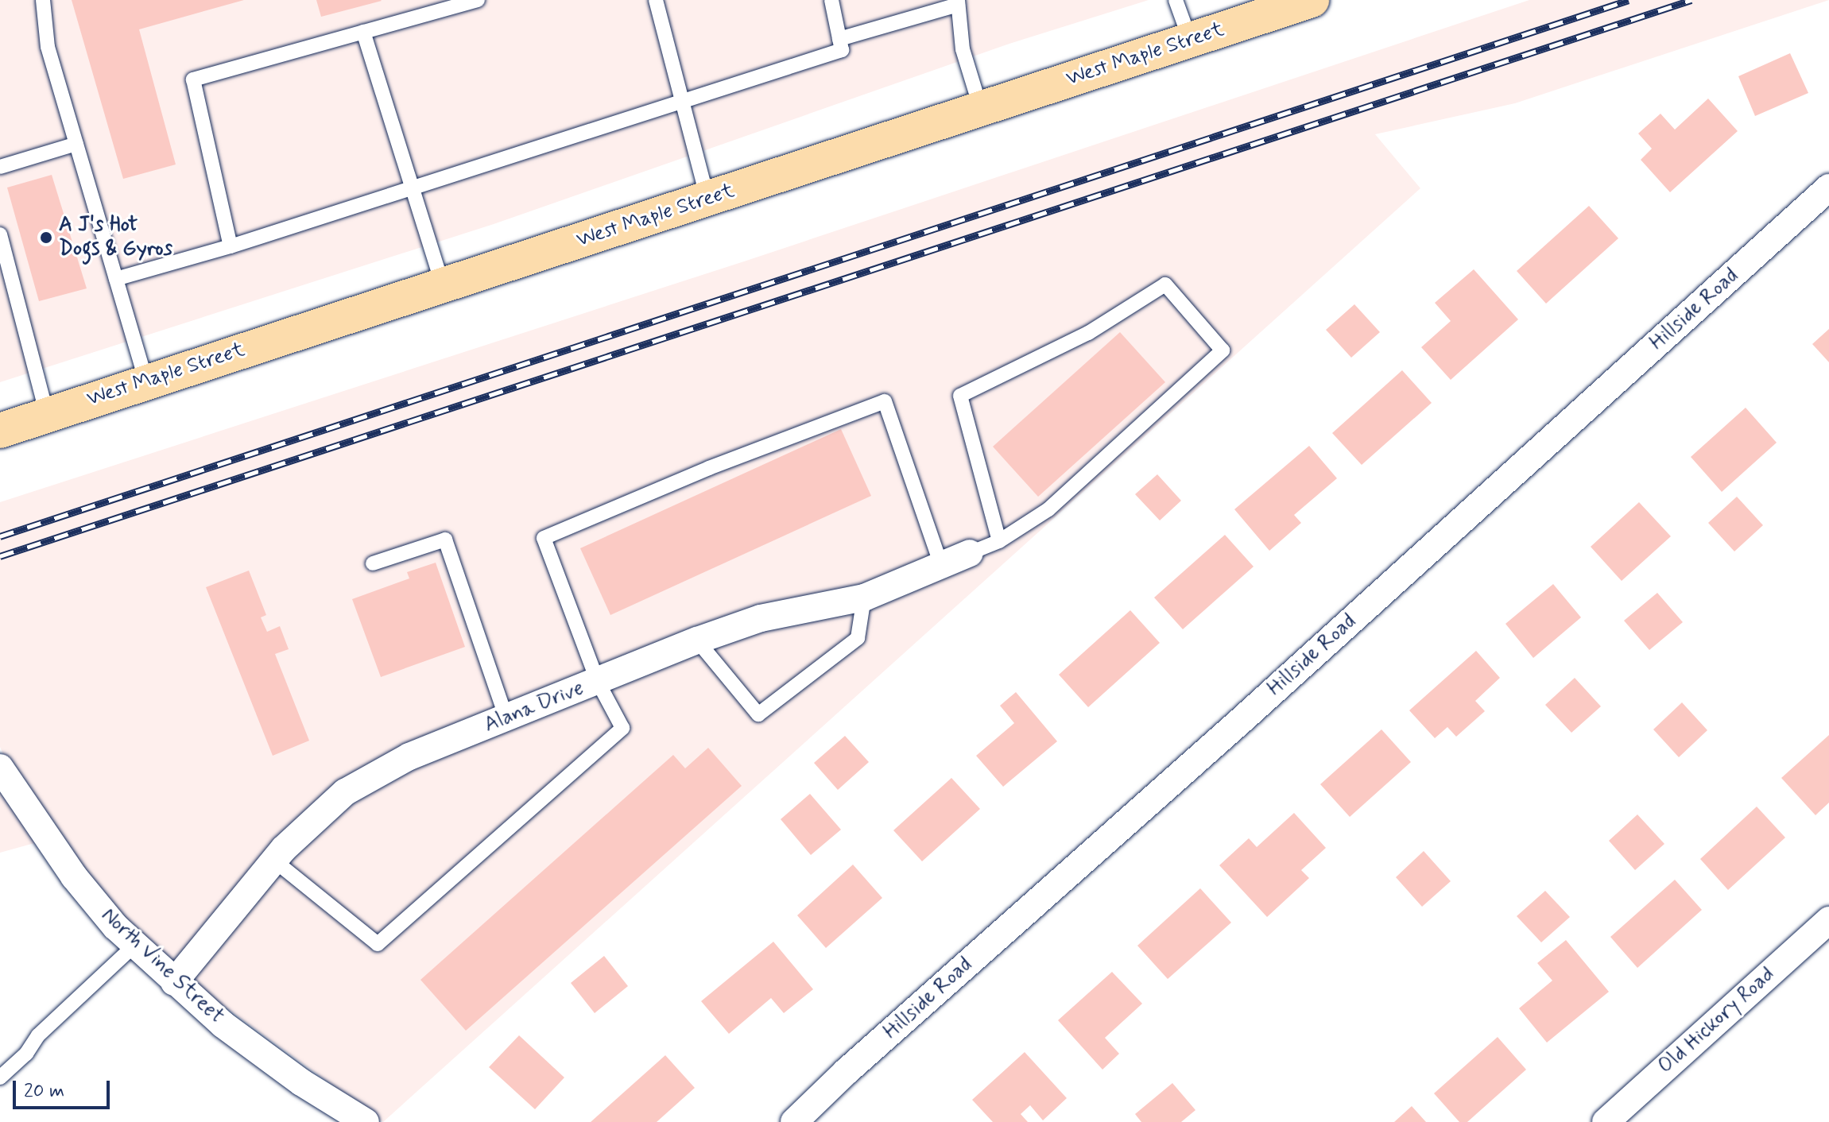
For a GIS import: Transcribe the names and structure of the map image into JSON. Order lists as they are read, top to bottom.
{
  "streets": {
    "main road": ["West Maple Street"],
    "street": [
      "Hillside Road",
      "Alana Drive",
      "North Vine Street",
      "Old Hickory Road"
    ]
  },
  "crossings": [
    ["Alana Drive", "North Vine Street"]
  ],
  "places": ["A J's Hot Dogs & Gyros"],
  "scale_bar": "20 m"
}
